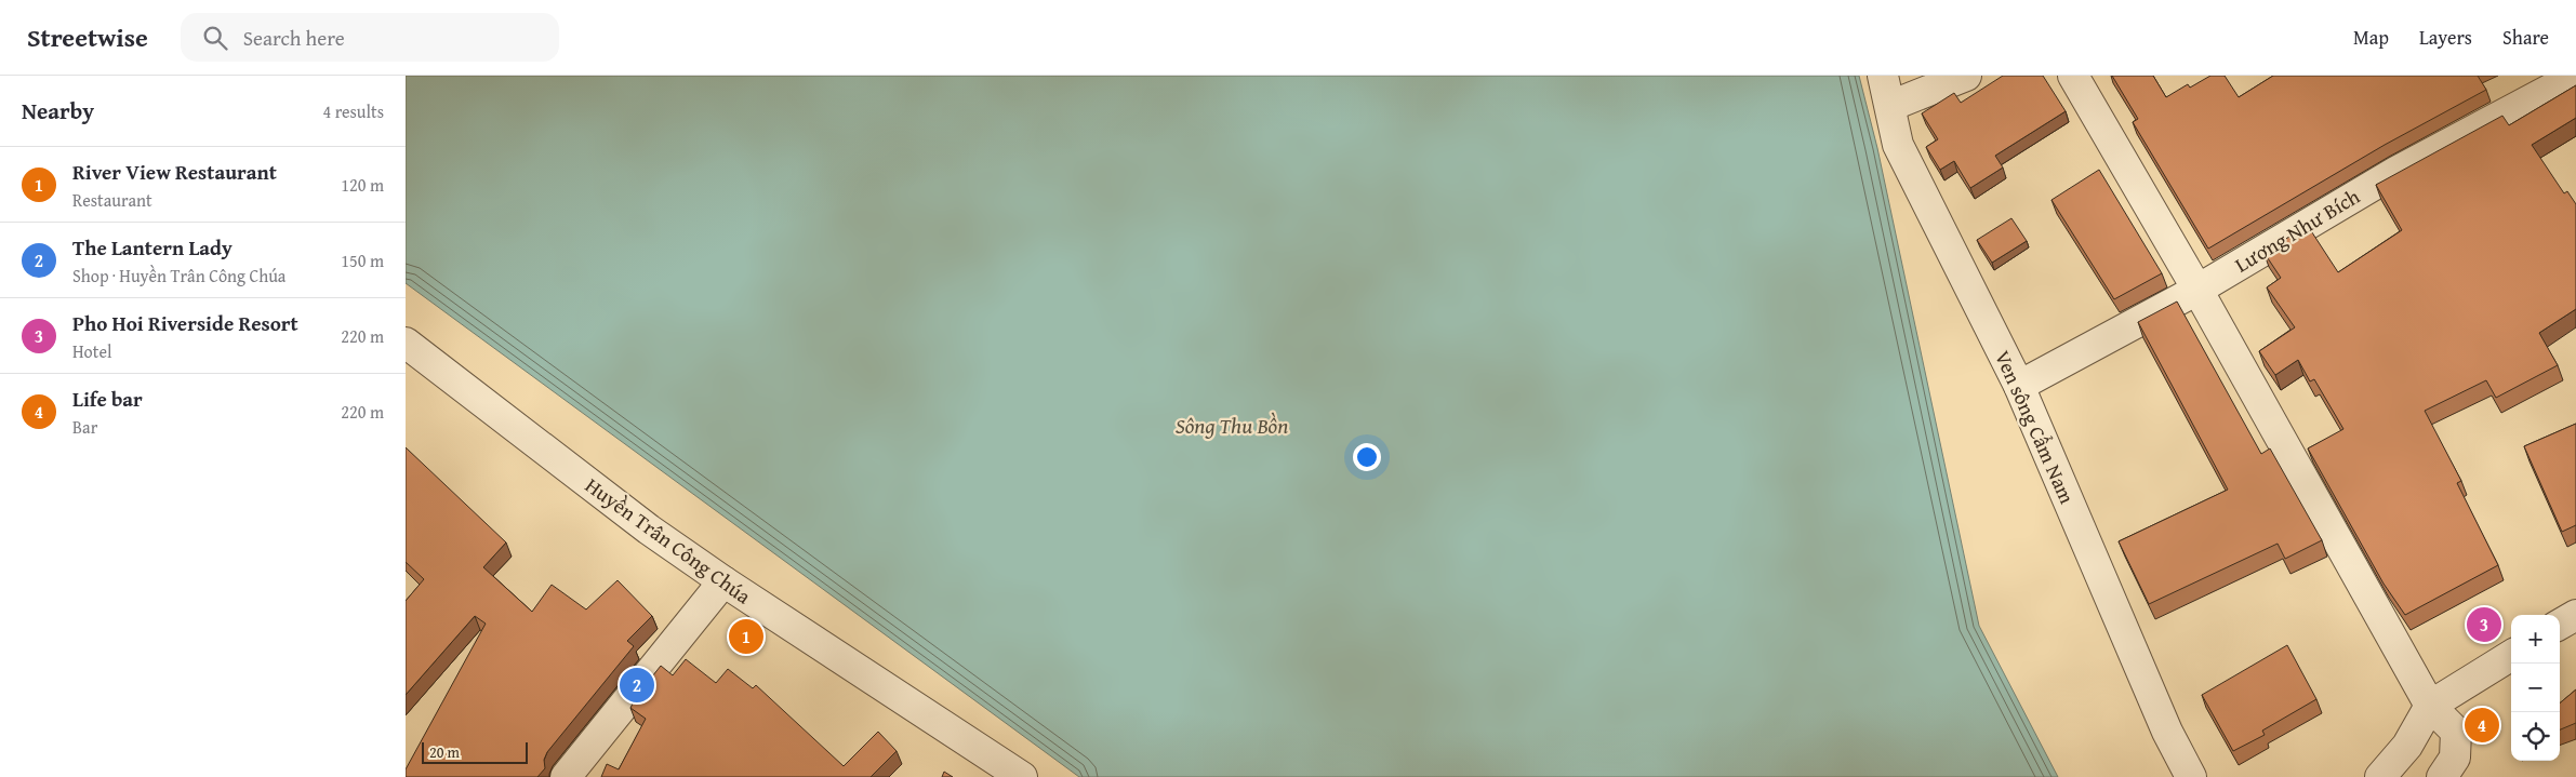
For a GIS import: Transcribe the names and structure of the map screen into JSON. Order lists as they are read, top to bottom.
{
  "streets": {
    "street": ["Lương Như Bích", "Ven sông Cẩm Nam", "Huyền Trân Công Chúa"]
  },
  "crossings": [
    ["Lương Như Bích", "Ven sông Cẩm Nam"]
  ],
  "water": ["Sông Thu Bồn"],
  "scale_bar": "20 m",
  "page": {
    "header": "Streetwise",
    "search": "Search here",
    "nav": ["Map", "Layers", "Share"],
    "heading": ["Nearby", "4 results"],
    "list": [
      {
        "mark": "1",
        "name": "River View Restaurant",
        "note": "Restaurant",
        "value": "120 m"
      },
      {
        "mark": "2",
        "name": "The Lantern Lady",
        "note": "Shop · Huyền Trân Công Chúa",
        "value": "150 m"
      },
      {
        "mark": "3",
        "name": "Pho Hoi Riverside Resort",
        "note": "Hotel",
        "value": "220 m"
      },
      {
        "mark": "4",
        "name": "Life bar",
        "note": "Bar",
        "value": "220 m"
      }
    ],
    "pins": [
      "3",
      "1",
      "2",
      "4"
    ],
    "map_buttons": ["+", "−"],
    "scale": "20 m"
  }
}
